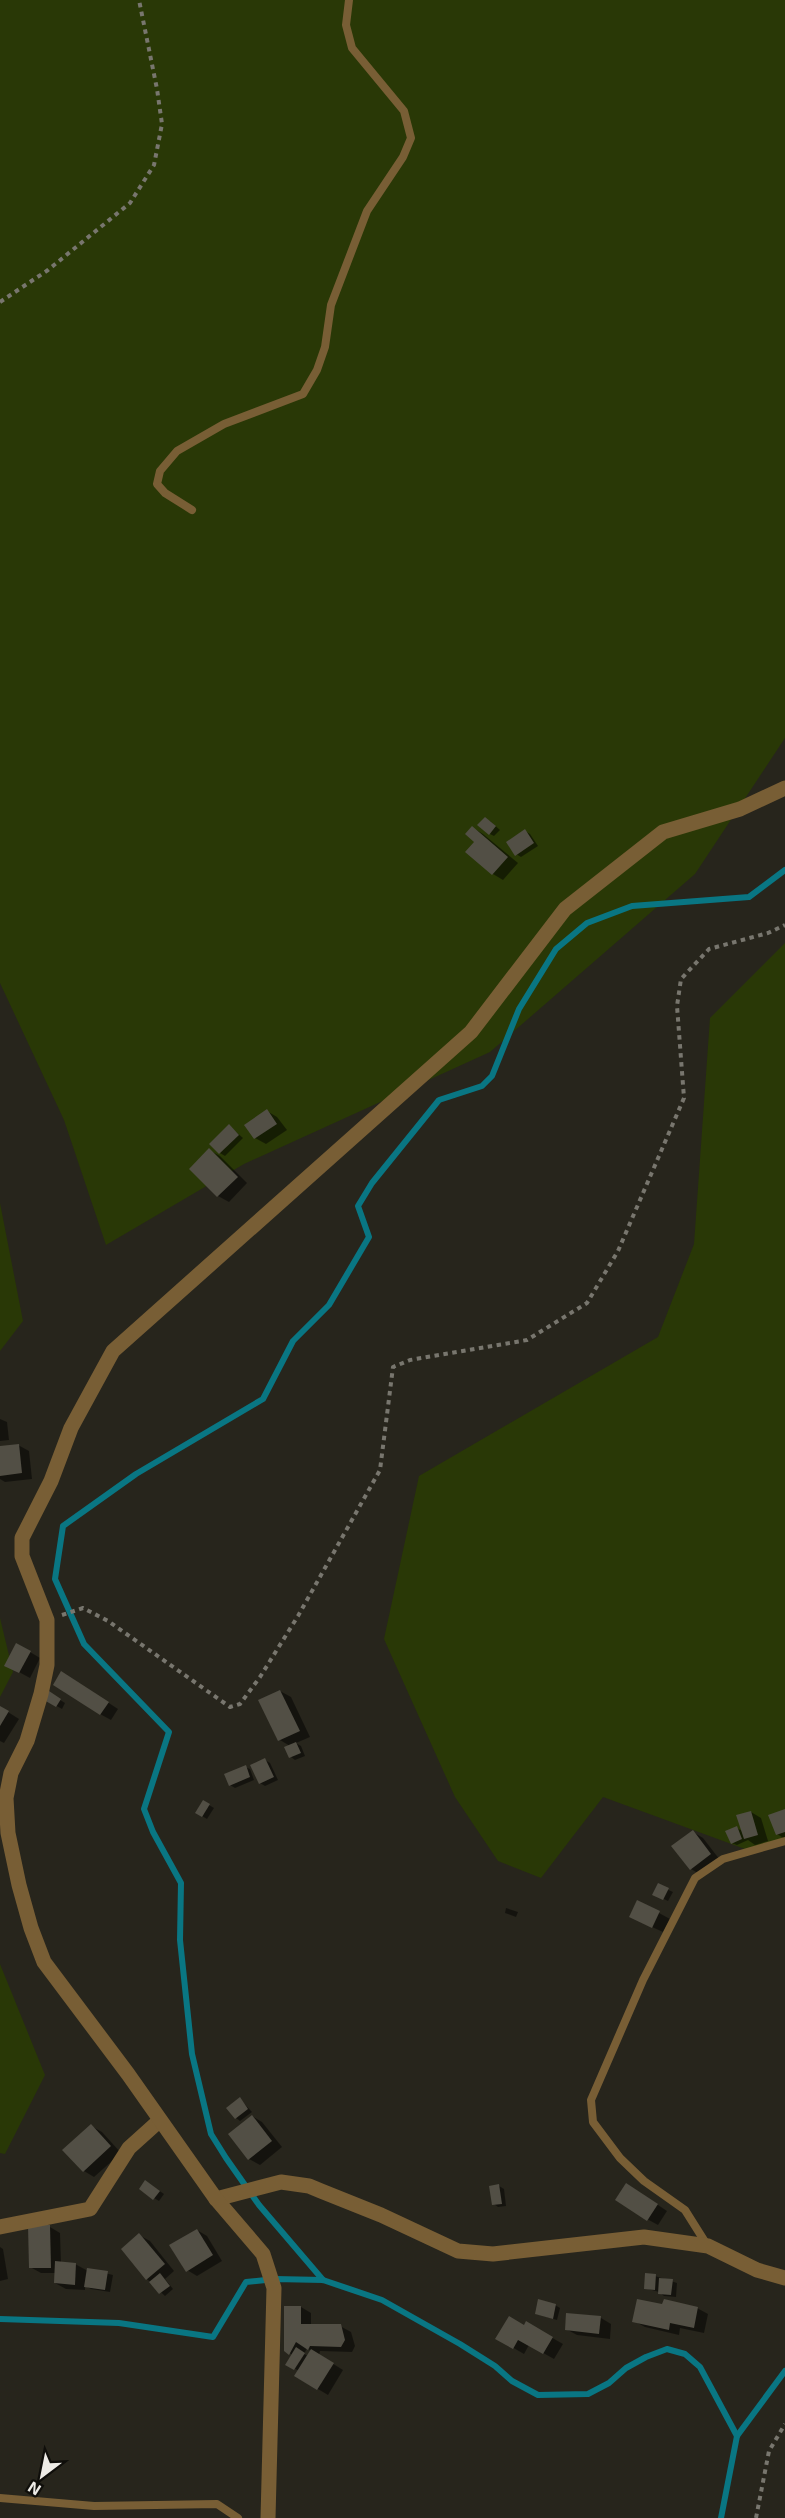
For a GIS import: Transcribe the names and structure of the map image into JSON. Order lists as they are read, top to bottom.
{
  "north": "bottom left"
}
